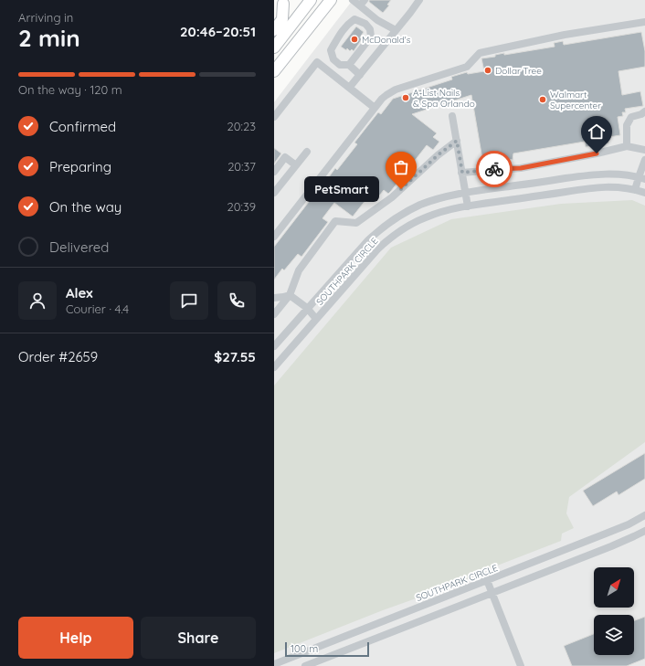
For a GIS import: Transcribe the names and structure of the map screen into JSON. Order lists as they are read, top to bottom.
{
  "streets": {
    "street": ["SOUTHPARK CIRCLE"]
  },
  "places": [
    "McDonald's",
    "Dollar Tree",
    "A-List Nails & Spa Orlando",
    "Walmart Supercenter",
    "PetSmart"
  ],
  "scale_bar": "100 m",
  "north": "top right",
  "page": {
    "heading": ["2 min", "Arriving in", "20:46–20:51"],
    "panel": [
      "Alex",
      "Courier · 4.4",
      "Order #2659",
      "$27.55"
    ],
    "bar": "On the way · 120 m",
    "list": [
      ["Confirmed", "20:23"],
      ["Preparing", "20:37"],
      ["On the way", "20:39"],
      "Delivered"
    ],
    "bubble": "PetSmart",
    "buttons": ["Help", "Share"],
    "scale": "100 m"
  }
}
